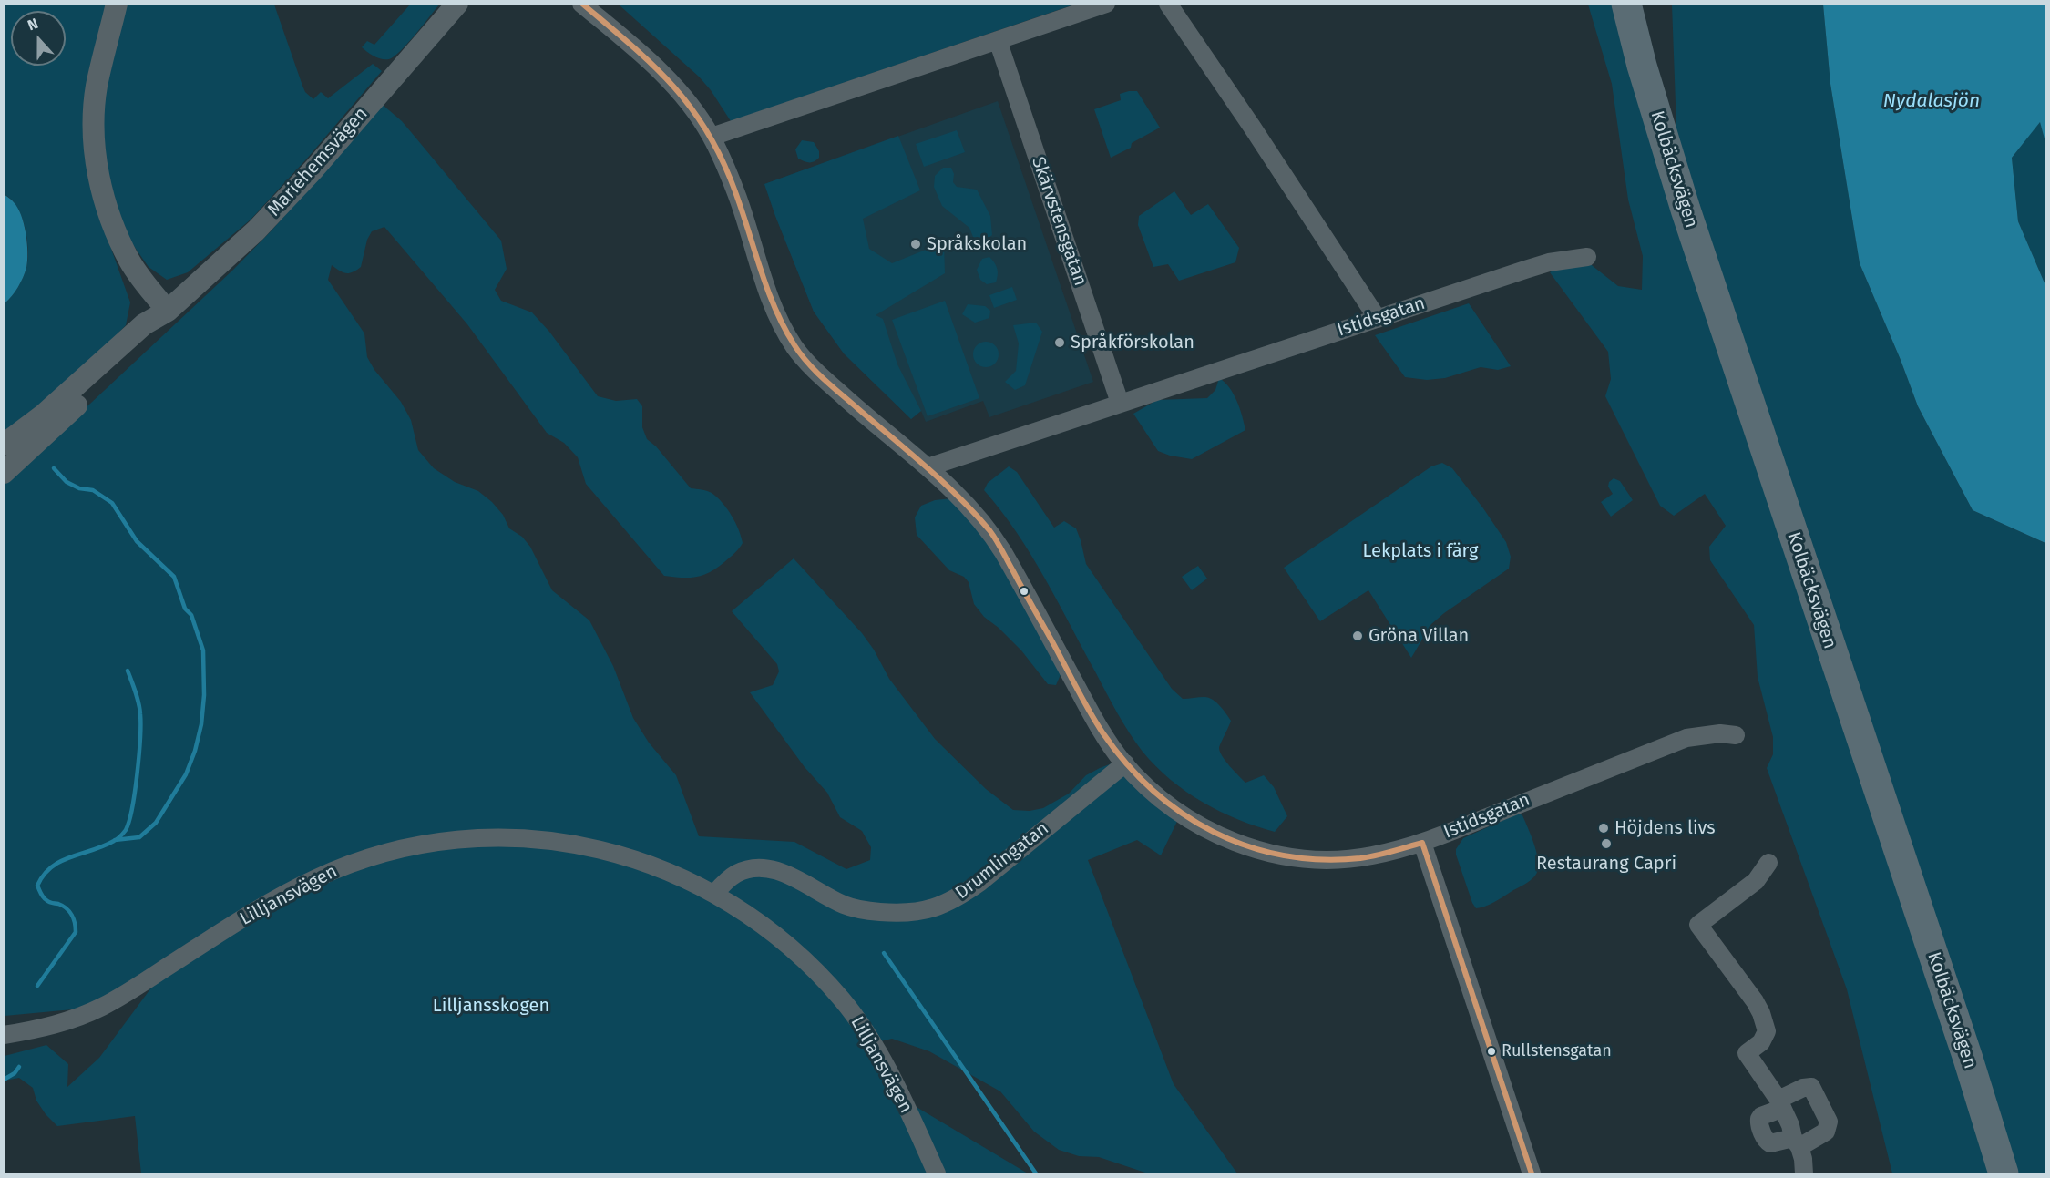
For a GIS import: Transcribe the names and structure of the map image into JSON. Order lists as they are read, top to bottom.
{
  "streets": {
    "highway": ["Kolbäcksvägen"],
    "street": [
      "Mariehemsvägen",
      "Skärvstensgatan",
      "Istidsgatan",
      "Drumlingatan",
      "Lilljansvägen"
    ]
  },
  "crossings": [
    ["Skärvstensgatan", "Istidsgatan"],
    ["Istidsgatan", "Drumlingatan"],
    ["Drumlingatan", "Lilljansvägen"]
  ],
  "water": ["Nydalasjön"],
  "parks": ["Lekplats i färg", "Lilljansskogen"],
  "places": [
    "Språkskolan",
    "Språkförskolan",
    "Gröna Villan",
    "Höjdens livs",
    "Restaurang Capri",
    "Rullstensgatan"
  ],
  "north": "top"
}
